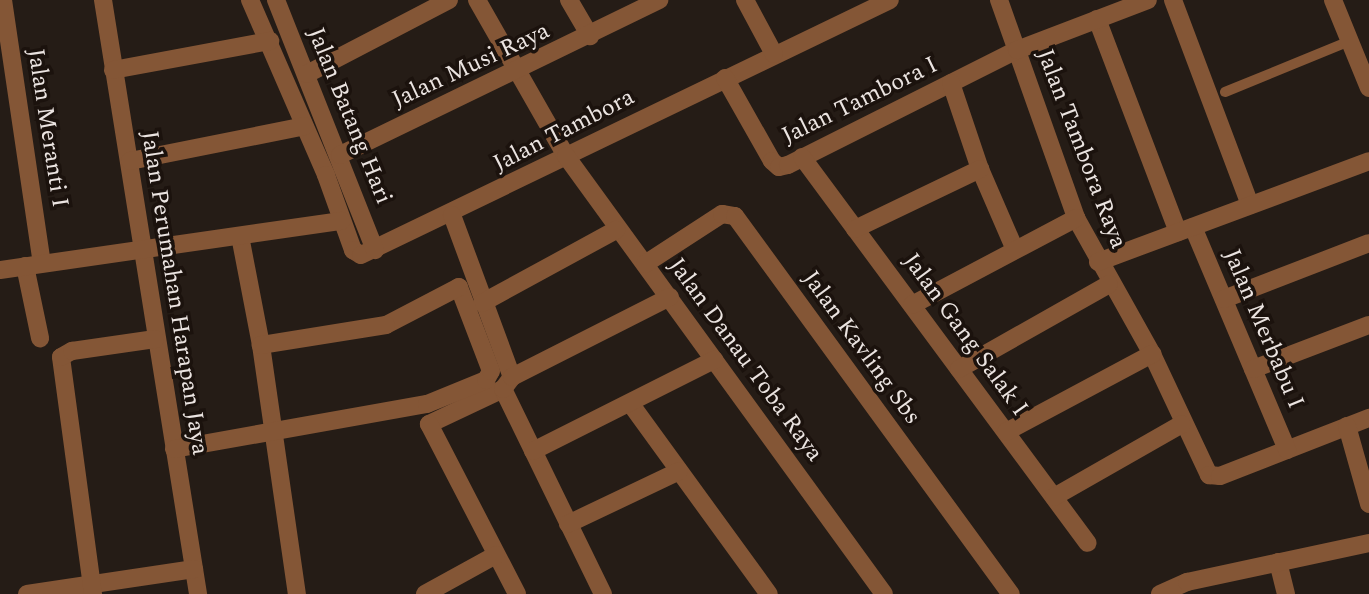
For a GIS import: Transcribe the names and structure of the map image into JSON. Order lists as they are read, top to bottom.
{
  "streets": {
    "street": [
      "Jalan Musi Raya",
      "Jalan Tambora I",
      "Jalan Batang Hari",
      "Jalan Meranti I",
      "Jalan Tambora",
      "Jalan Tambora Raya",
      "Jalan Perumahan Harapan Jaya",
      "Jalan Merbabu I",
      "Jalan Gang Salak I",
      "Jalan Kavling Sbs",
      "Jalan Danau Toba Raya"
    ]
  },
  "crossings": [
    ["Jalan Musi Raya", "Jalan Batang Hari"],
    ["Jalan Musi Raya", "Jalan Danau Toba Raya"],
    ["Jalan Tambora I", "Jalan Tambora"],
    ["Jalan Tambora I", "Jalan Tambora Raya"],
    ["Jalan Tambora I", "Jalan Gang Salak I"],
    ["Jalan Batang Hari", "Jalan Tambora"],
    ["Jalan Tambora", "Jalan Danau Toba Raya"],
    ["Jalan Tambora Raya", "Jalan Merbabu I"],
    ["Jalan Kavling Sbs", "Jalan Danau Toba Raya"]
  ]
}
